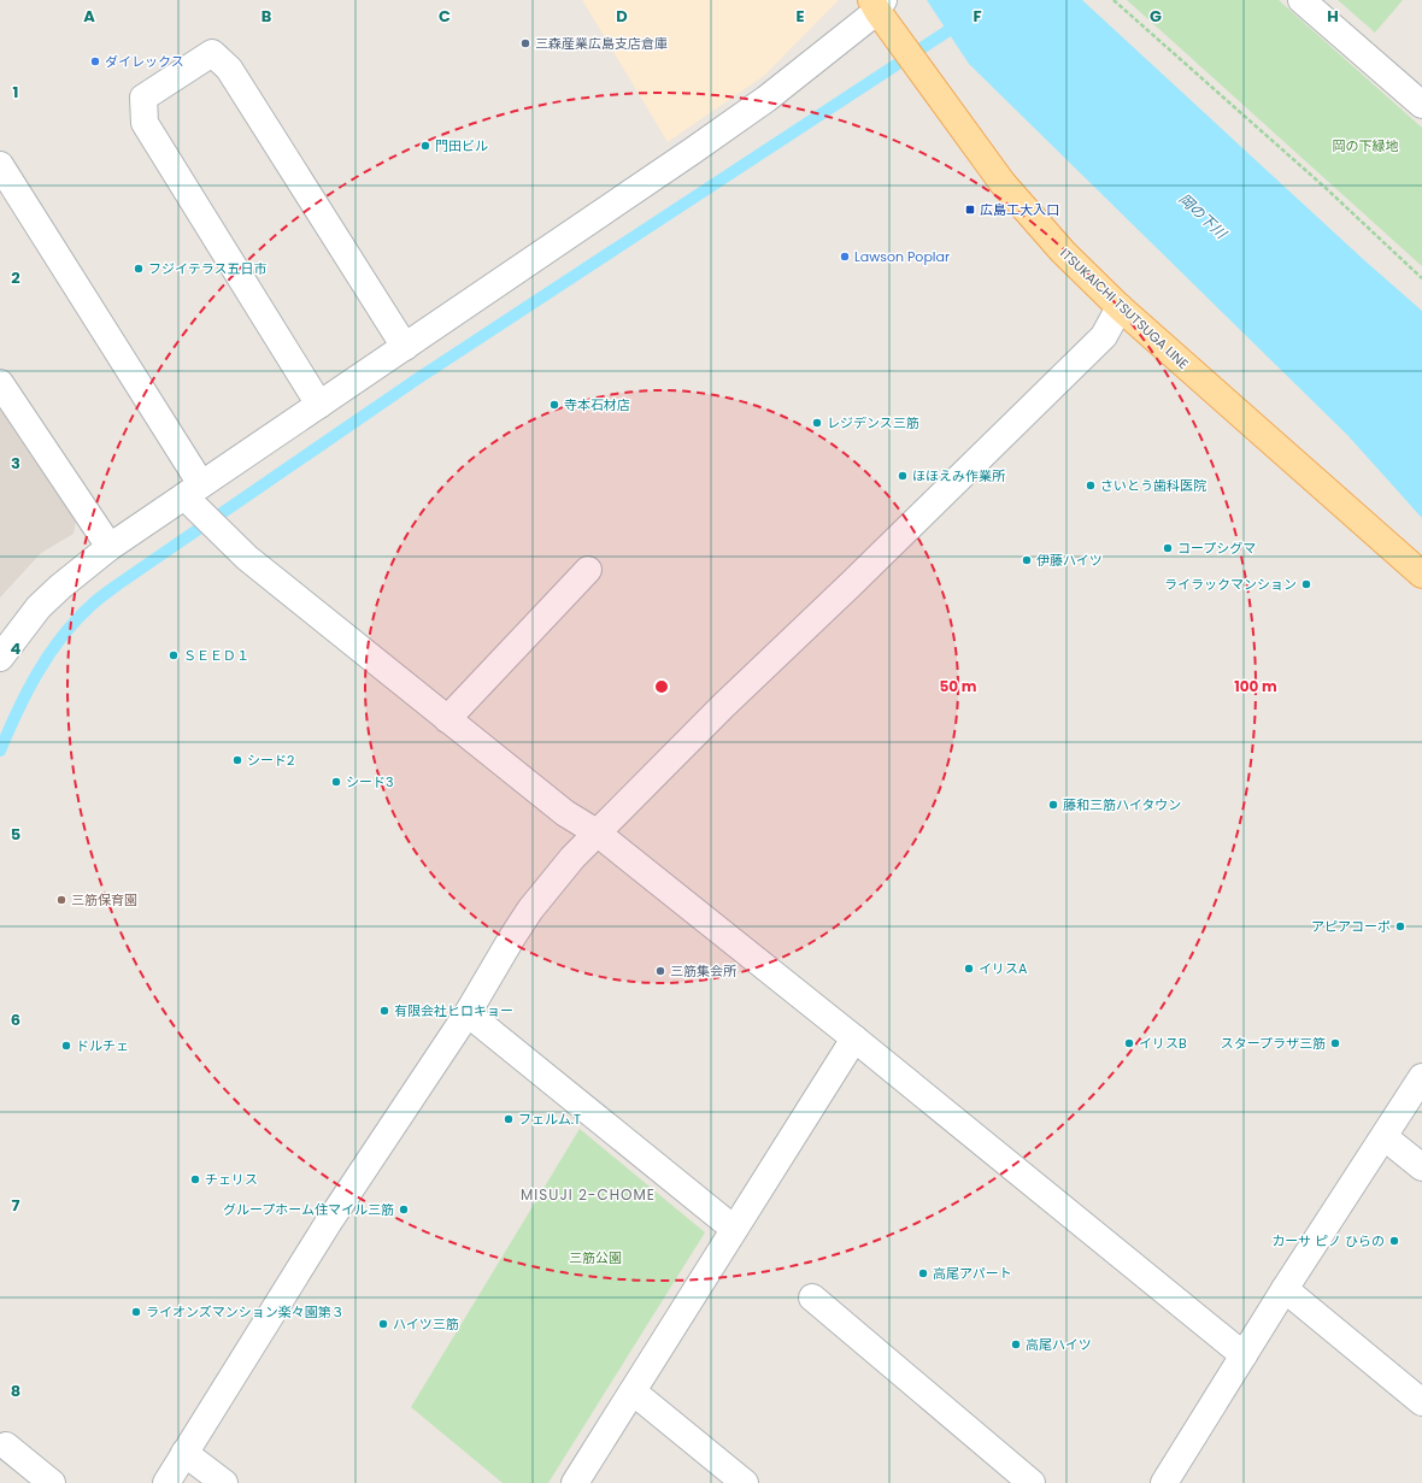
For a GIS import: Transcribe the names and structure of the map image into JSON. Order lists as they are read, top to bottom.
{
  "streets": {
    "main road": ["ITSUKAICHI TSUTSUGA LINE"]
  },
  "districts": ["MISUJI 2-CHOME"],
  "water": ["岡の下川"],
  "parks": ["岡の下緑地", "三筋公園"],
  "places": {
    "other": [
      "三森産業広島支店倉庫",
      "ダイレックス",
      "門田ビル",
      "Lawson Poplar",
      "フジイテラス五日市",
      "寺本石材店",
      "レジデンス三筋",
      "ほほえみ作業所",
      "さいとう歯科医院",
      "コープシグマ",
      "伊藤ハイツ",
      "ライラックマンション",
      "ＳＥＥＤ１",
      "シード2",
      "シード3",
      "藤和三筋ハイタウン",
      "三筋保育園",
      "アピアコーポ",
      "イリスA",
      "三筋集会所",
      "有限会社ヒロキョー",
      "イリスB",
      "スタープラザ三筋",
      "ドルチェ",
      "フェルム.T",
      "チェリス",
      "グループホーム住マイル三筋",
      "カーサ ピノ ひらの",
      "高尾アパート",
      "ライオンズマンション楽々園第３",
      "ハイツ三筋",
      "高尾ハイツ"
    ],
    "transit": ["広島工大入口"]
  },
  "grid": {
    "columns": [
      "A",
      "B",
      "C",
      "D",
      "E",
      "F",
      "G",
      "H"
    ],
    "rows": [
      "1",
      "2",
      "3",
      "4",
      "5",
      "6",
      "7",
      "8"
    ]
  },
  "rings": ["50 m", "100 m"]
}
